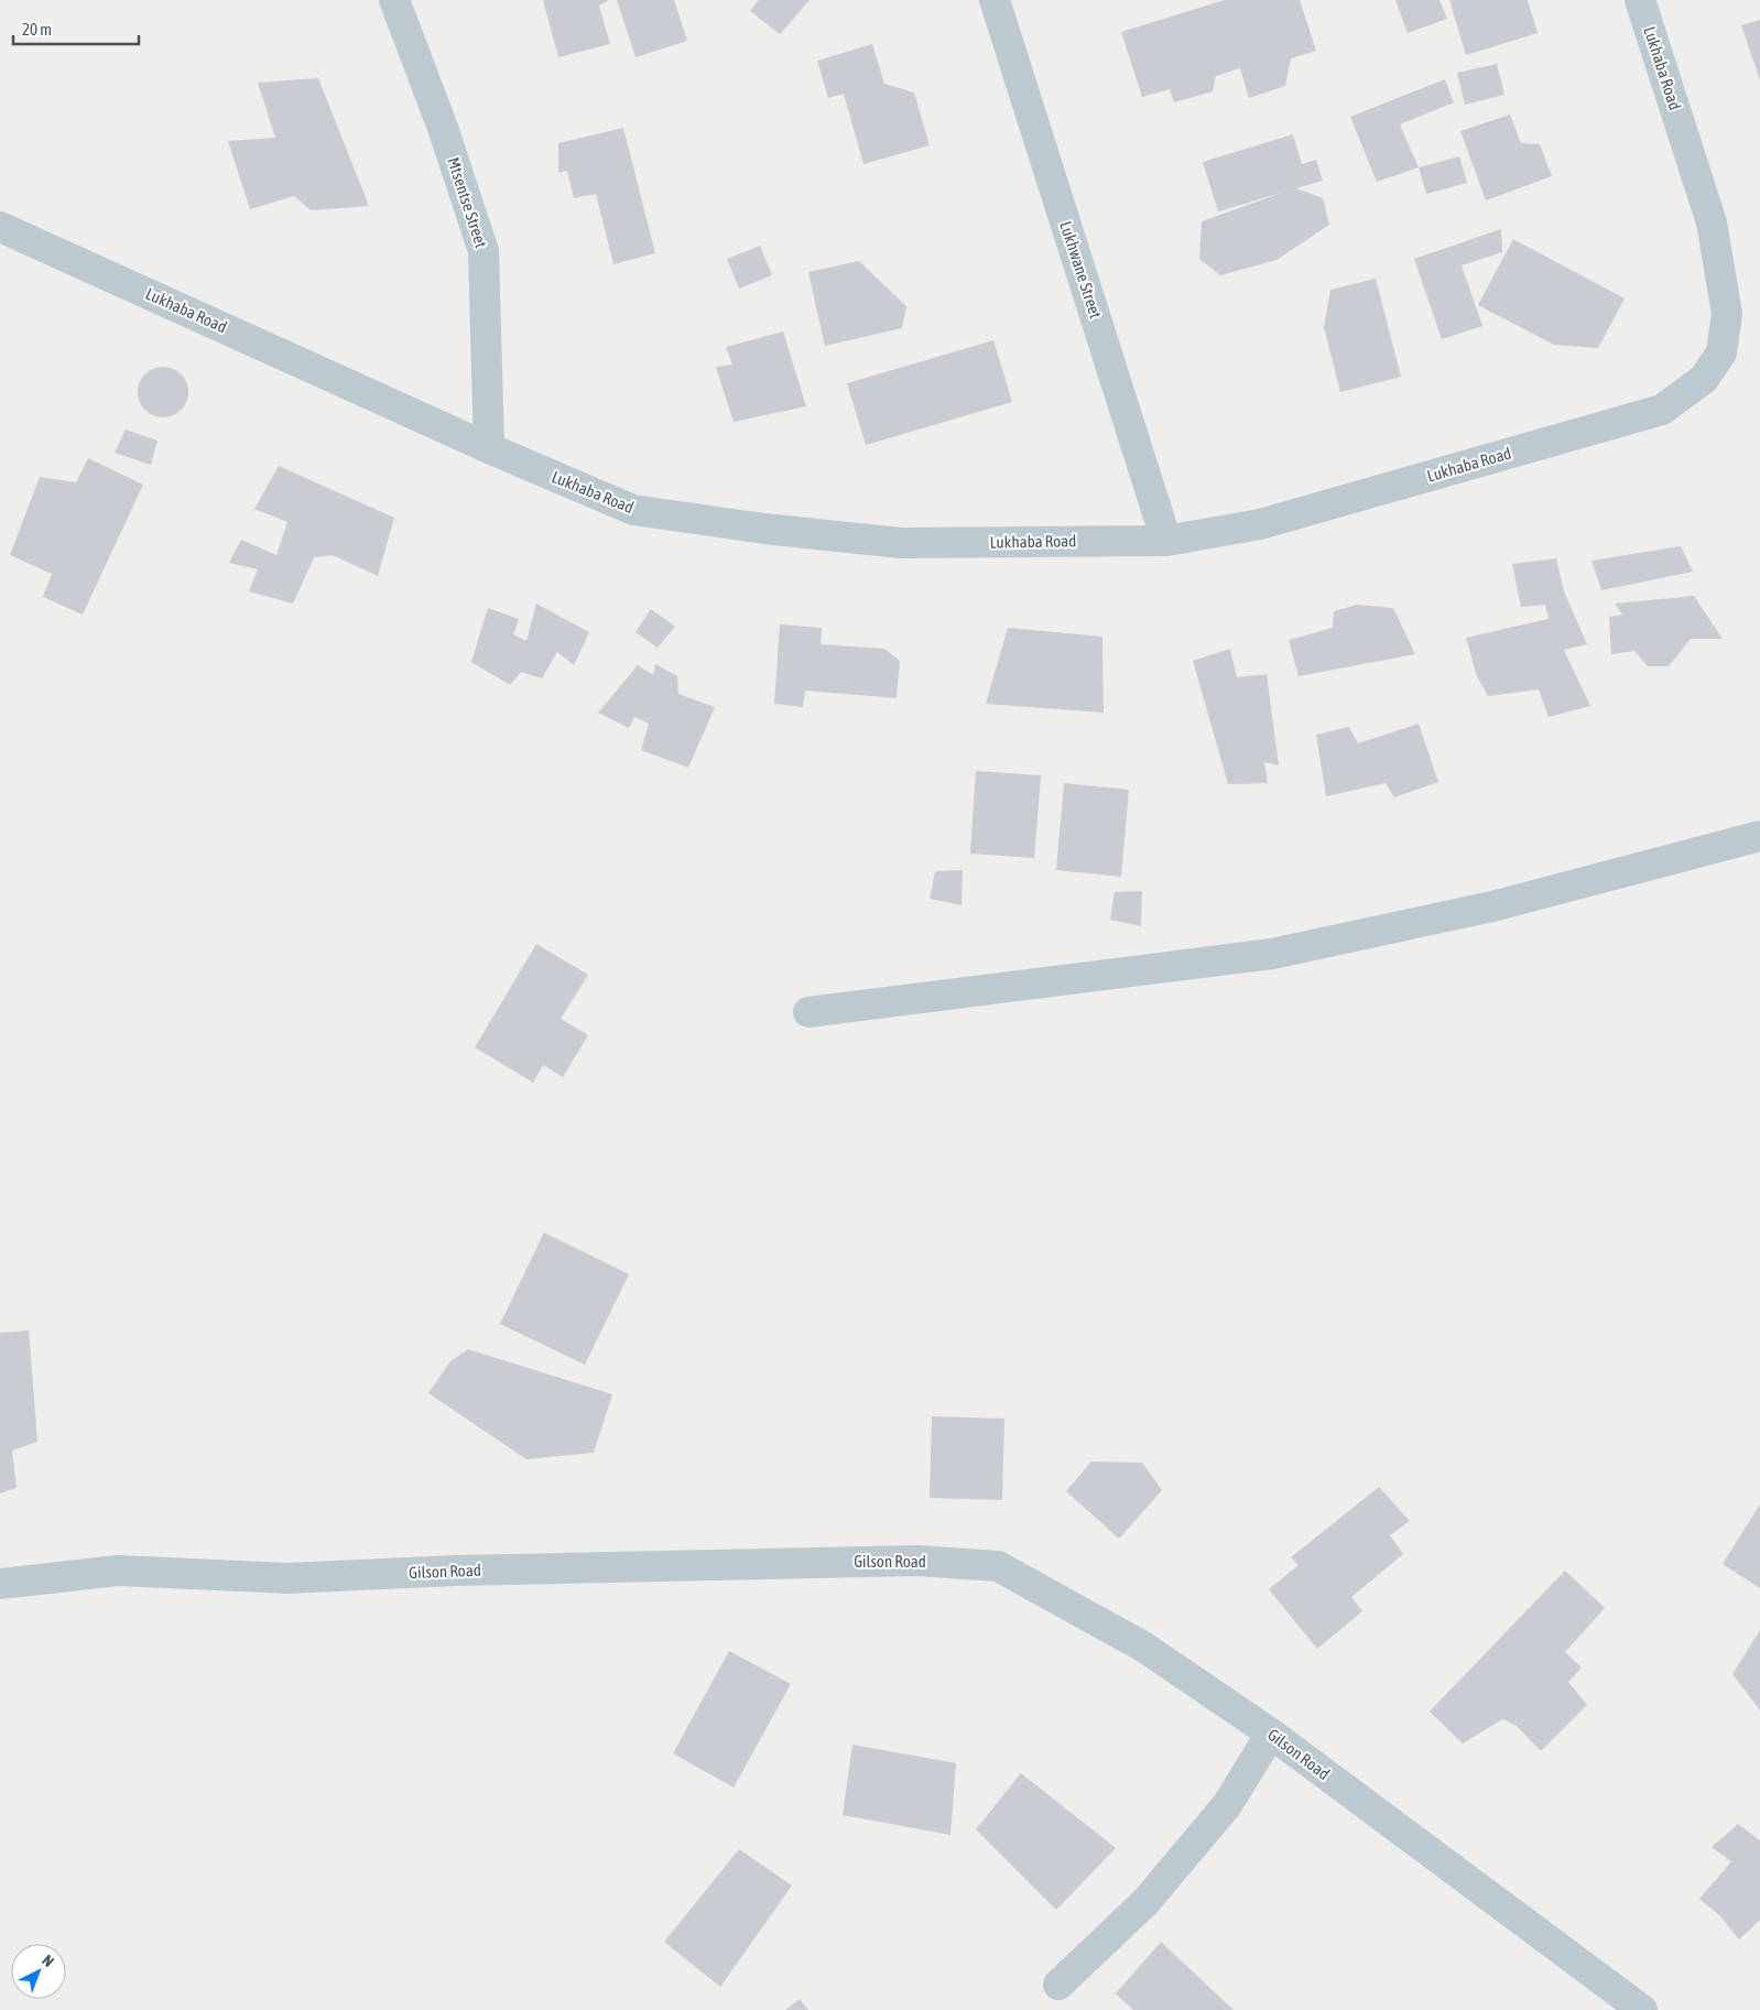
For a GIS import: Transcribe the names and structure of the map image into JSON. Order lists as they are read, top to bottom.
{
  "streets": {
    "street": [
      "Lukhaba Road",
      "Mtsentse Street",
      "Lukhwane Street",
      "Gilson Road"
    ]
  },
  "crossings": [
    ["Lukhaba Road", "Mtsentse Street"],
    ["Lukhaba Road", "Lukhwane Street"]
  ],
  "scale_bar": "20 m",
  "north": "top right"
}
